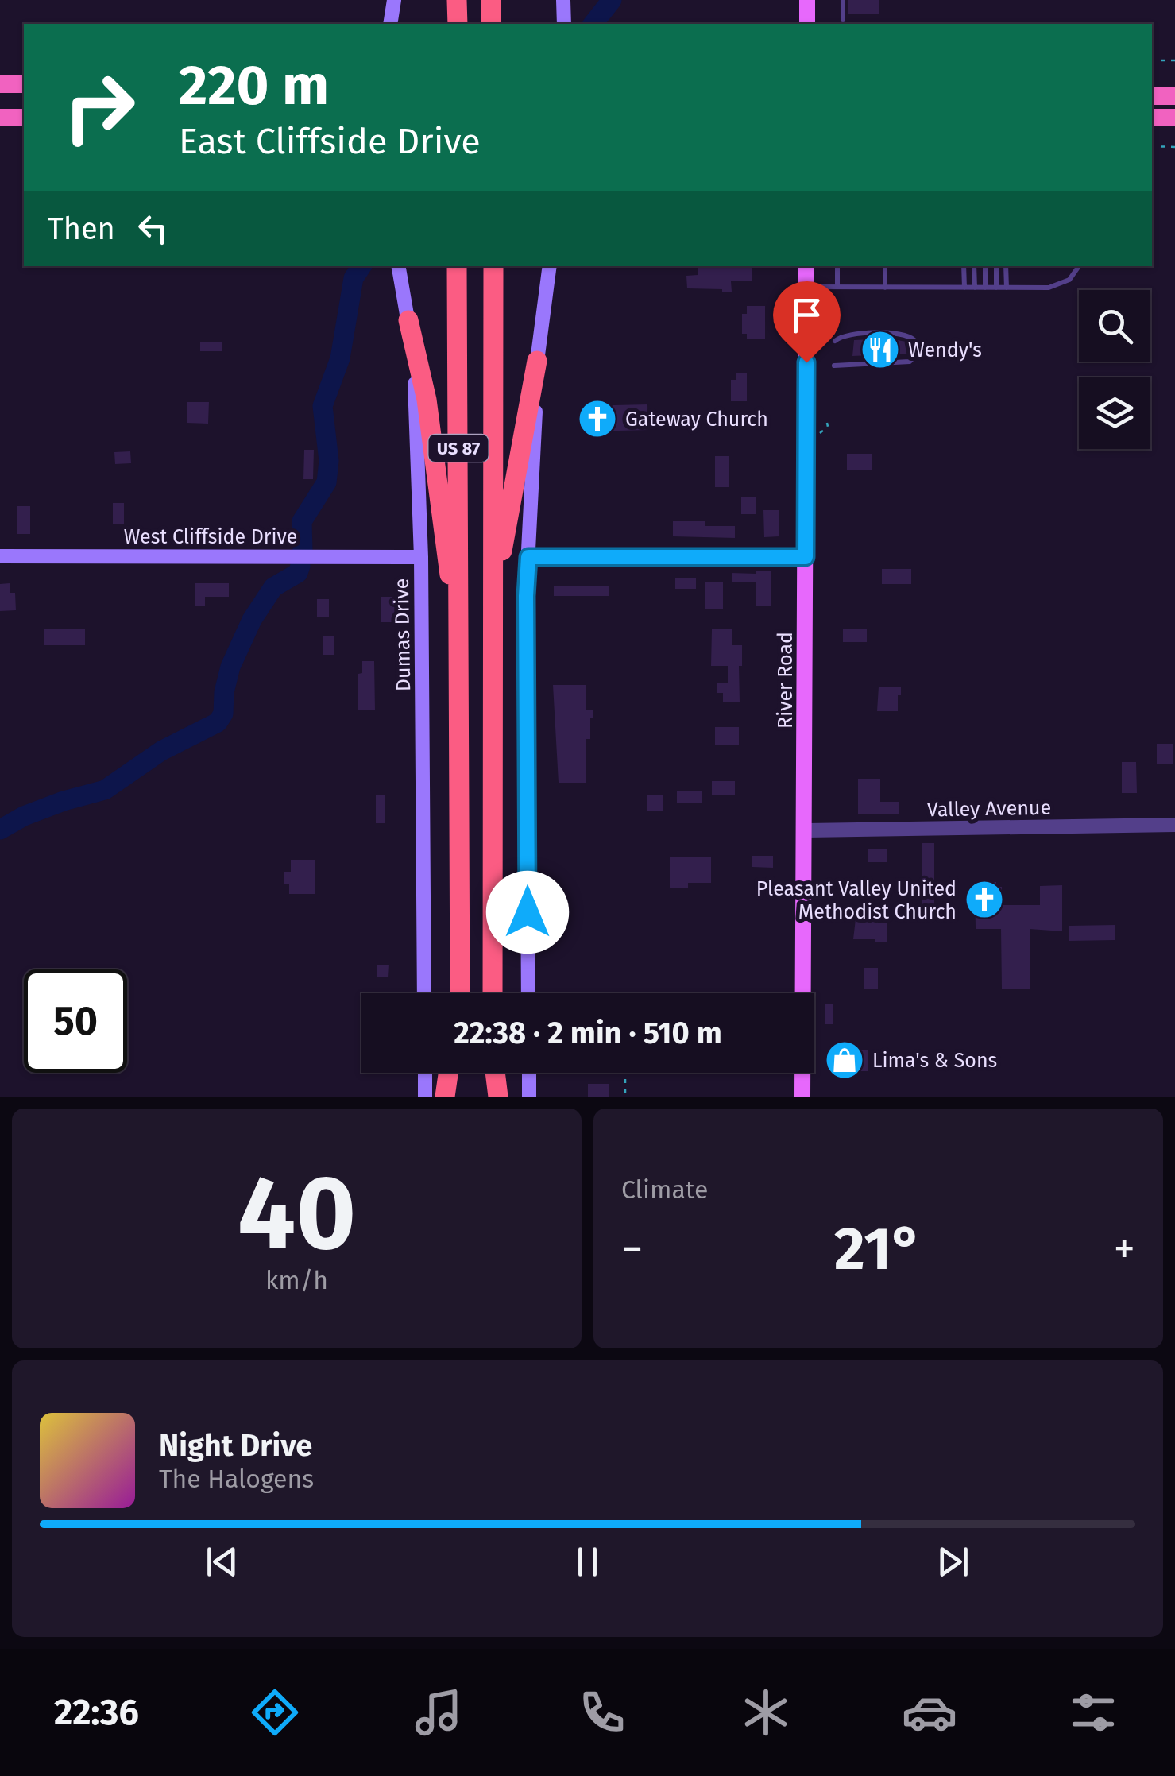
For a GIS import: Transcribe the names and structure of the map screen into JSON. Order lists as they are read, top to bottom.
{
  "streets": {
    "highway": ["US 87"],
    "main road": ["West Cliffside Drive", "Dumas Drive", "River Road"],
    "street": ["Valley Avenue"]
  },
  "crossings": [
    ["West Cliffside Drive", "Dumas Drive"],
    ["River Road", "Valley Avenue"]
  ],
  "places": {
    "restaurant": ["Wendy's"],
    "church": ["Gateway Church", "Pleasant Valley United Methodist Church"],
    "shop": ["Lima's & Sons"]
  },
  "page": {
    "turn": ["220 m", "East Cliffside Drive"],
    "then": "Then",
    "limit": "50",
    "trip": "22:38 · 2 min · 510 m",
    "tile": [
      ["40", "km/h"],
      "Climate"
    ],
    "heat": ["−", "21°", "+"],
    "song": ["Night Drive", "The Halogens"],
    "tabs": "22:36"
  }
}
